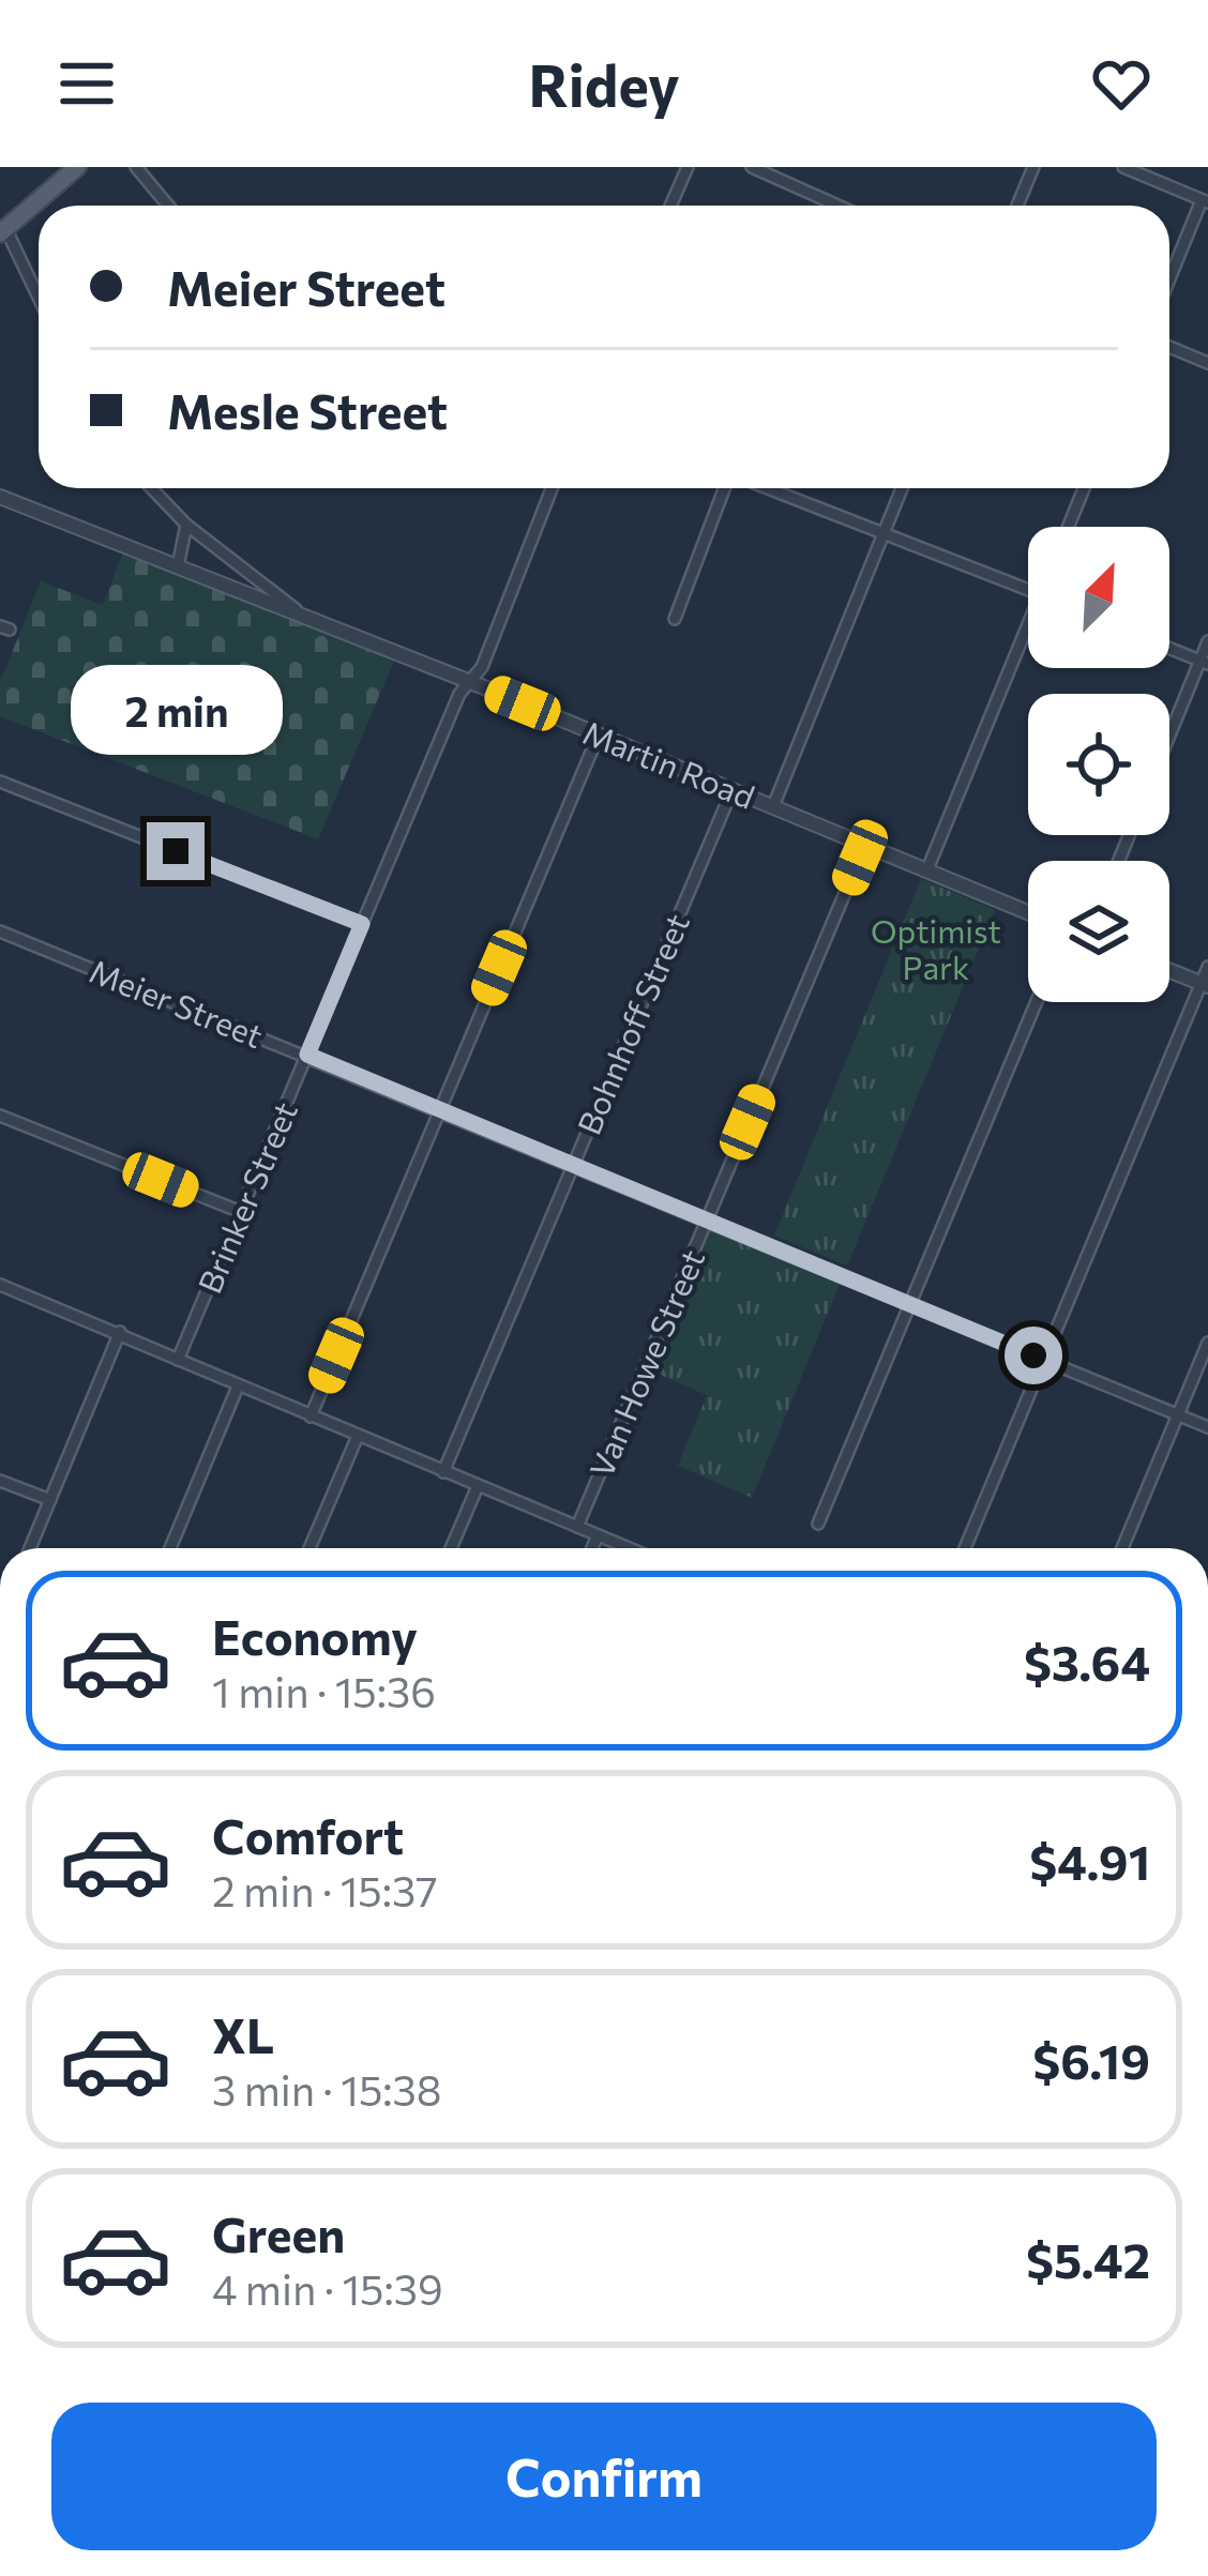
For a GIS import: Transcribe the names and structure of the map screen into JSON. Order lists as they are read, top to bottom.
{
  "streets": {
    "street": [
      "Martin Road",
      "Meier Street",
      "Bohnhoff Street",
      "Brinker Street",
      "Van Howe Street"
    ]
  },
  "crossings": [
    ["Martin Road", "Bohnhoff Street"],
    ["Martin Road", "Brinker Street"],
    ["Martin Road", "Van Howe Street"],
    ["Meier Street", "Bohnhoff Street"],
    ["Meier Street", "Brinker Street"],
    ["Meier Street", "Van Howe Street"]
  ],
  "parks": ["Optimist Park"],
  "north": "top right",
  "page": {
    "header": "Ridey",
    "banner": ["Meier Street", "Mesle Street"],
    "bubble": "2 min",
    "list": [
      {
        "name": "Economy",
        "note": "1 min · 15:36",
        "value": "$3.64"
      },
      {
        "name": "Comfort",
        "note": "2 min · 15:37",
        "value": "$4.91"
      },
      {
        "name": "XL",
        "note": "3 min · 15:38",
        "value": "$6.19"
      },
      {
        "name": "Green",
        "note": "4 min · 15:39",
        "value": "$5.42"
      }
    ],
    "buttons": "Confirm"
  }
}
